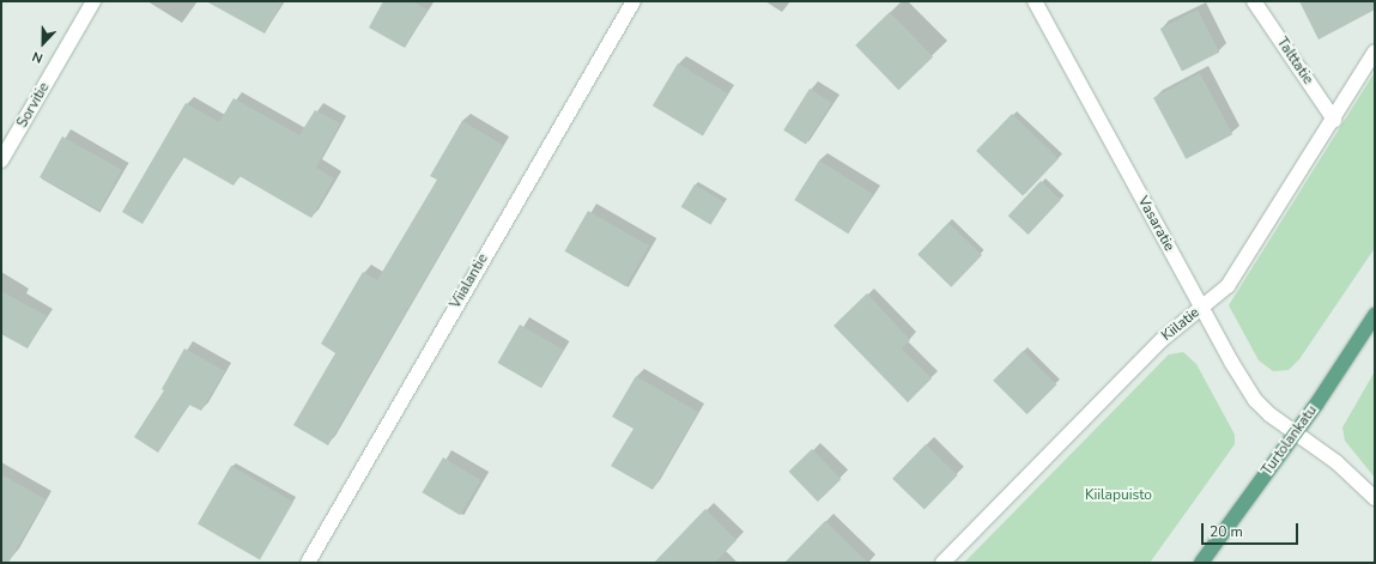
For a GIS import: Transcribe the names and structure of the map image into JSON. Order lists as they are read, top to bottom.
{
  "streets": {
    "main road": ["Turtolankatu"],
    "street": [
      "Talttatie",
      "Sorvitie",
      "Vasaratie",
      "Viialantie",
      "Kiilatie"
    ]
  },
  "crossings": [
    ["Talttatie", "Kiilatie"],
    ["Vasaratie", "Kiilatie"],
    ["Vasaratie", "Turtolankatu"]
  ],
  "parks": ["Kiilapuisto"],
  "scale_bar": "20 m",
  "north": "bottom"
}
